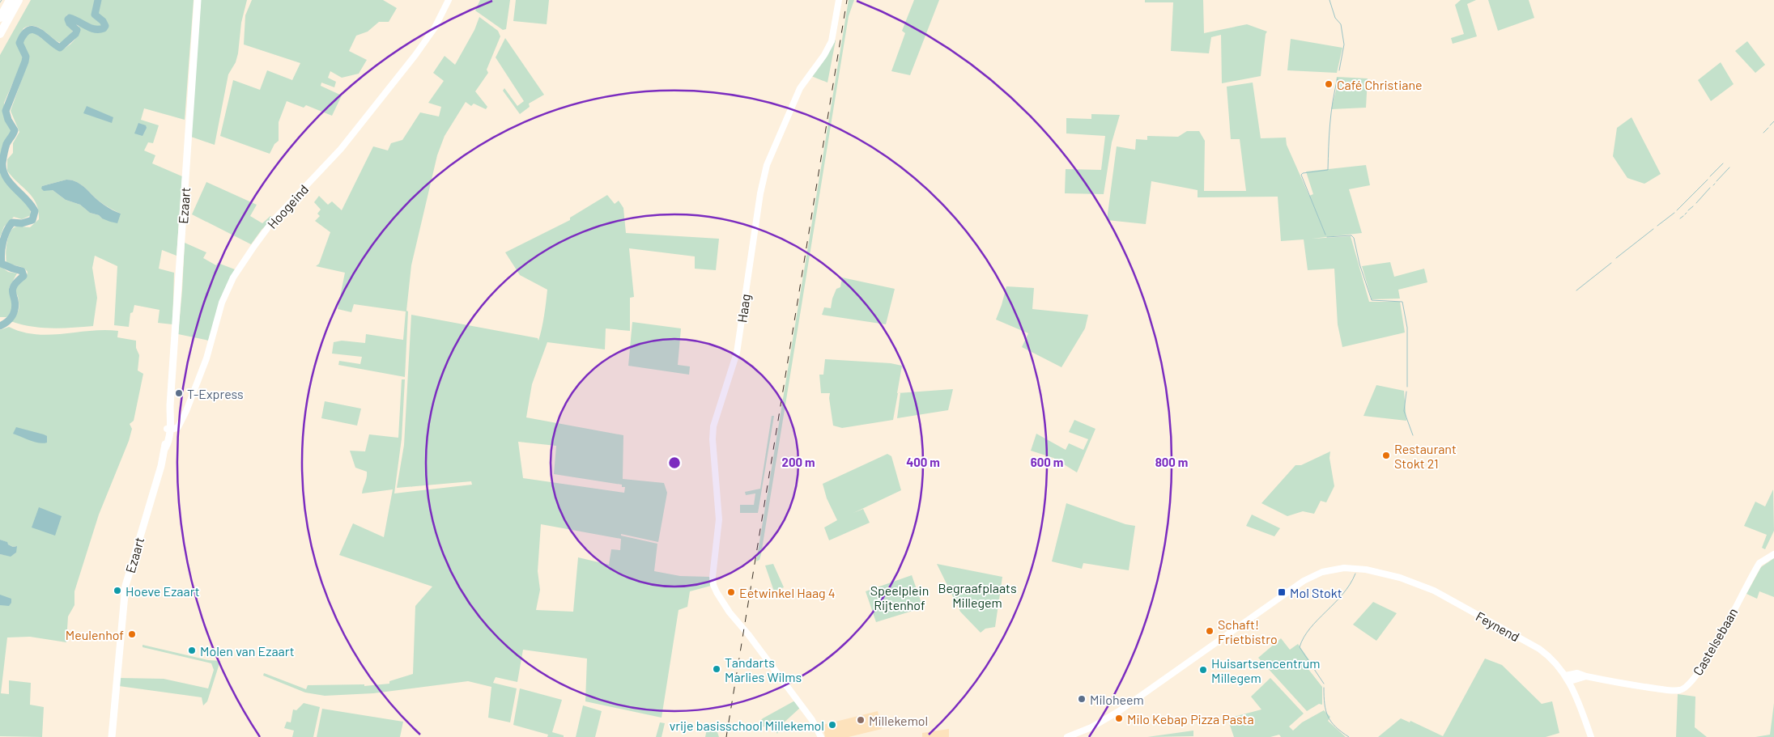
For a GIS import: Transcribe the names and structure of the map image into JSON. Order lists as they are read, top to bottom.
{
  "streets": {
    "main road": ["Ezaart"],
    "street": [
      "Hoogeind",
      "Haag",
      "Feynend",
      "Castelsebaan"
    ]
  },
  "crossings": [
    ["Ezaart", "Hoogeind"],
    ["Feynend", "Castelsebaan"]
  ],
  "parks": ["Begraafplaats Millegem", "Speelplein Rijtenhof"],
  "places": {
    "other": [
      "Café Christiane",
      "T-Express",
      "Restaurant Stokt 21",
      "Hoeve Ezaart",
      "Eetwinkel Haag 4",
      "Schaft! Frietbistro",
      "Meulenhof",
      "Molen van Ezaart",
      "Tandarts Marlies Wilms",
      "Huisartsencentrum Millegem",
      "Miloheem",
      "Milo Kebap Pizza Pasta",
      "Millekemol",
      "vrije basisschool Millekemol"
    ],
    "transit": ["Mol Stokt"]
  },
  "rings": [
    "200 m",
    "400 m",
    "600 m",
    "800 m"
  ]
}
